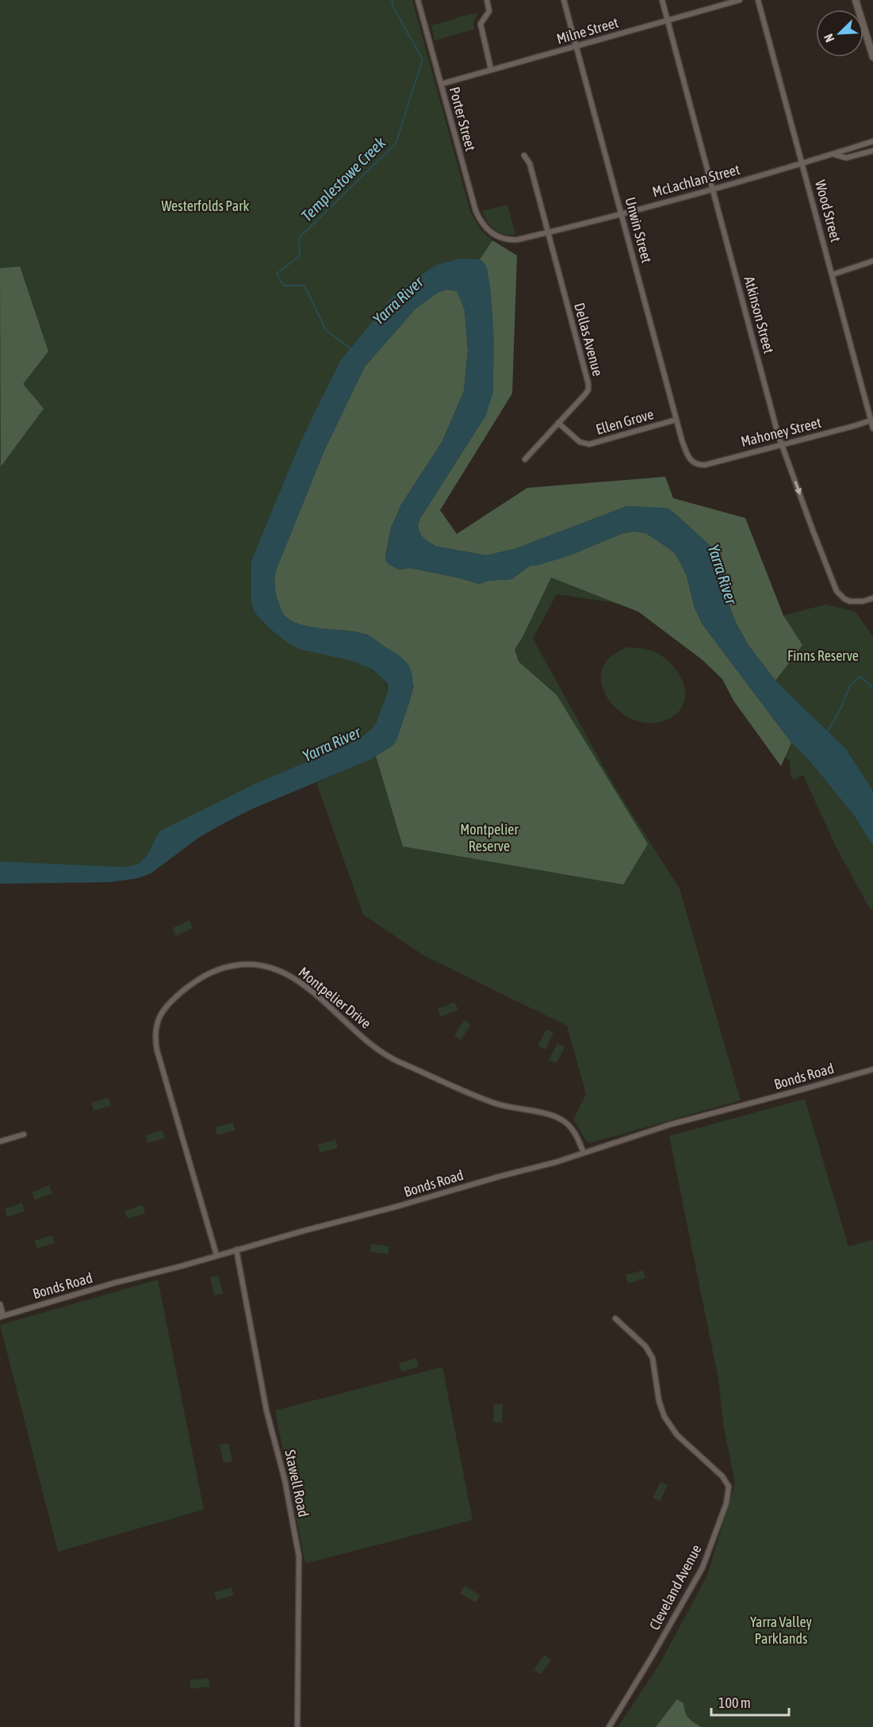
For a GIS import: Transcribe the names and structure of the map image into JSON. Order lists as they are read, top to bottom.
{
  "streets": {
    "street": [
      "Milne Street",
      "Porter Street",
      "McLachlan Street",
      "Wood Street",
      "Unwin Street",
      "Atkinson Street",
      "Dellas Avenue",
      "Ellen Grove",
      "Mahoney Street",
      "Montpelier Drive",
      "Bonds Road",
      "Stawell Road",
      "Cleveland Avenue"
    ]
  },
  "crossings": [
    ["Milne Street", "Porter Street"],
    ["Milne Street", "Unwin Street"],
    ["Milne Street", "Atkinson Street"],
    ["Porter Street", "McLachlan Street"],
    ["McLachlan Street", "Wood Street"],
    ["McLachlan Street", "Unwin Street"],
    ["McLachlan Street", "Atkinson Street"],
    ["McLachlan Street", "Dellas Avenue"],
    ["Wood Street", "Mahoney Street"],
    ["Unwin Street", "Ellen Grove"],
    ["Unwin Street", "Mahoney Street"],
    ["Atkinson Street", "Mahoney Street"],
    ["Dellas Avenue", "Ellen Grove"],
    ["Montpelier Drive", "Bonds Road"],
    ["Bonds Road", "Stawell Road"]
  ],
  "water": ["Templestowe Creek", "Yarra River"],
  "parks": [
    "Westerfolds Park",
    "Finns Reserve",
    "Montpelier Reserve",
    "Yarra Valley Parklands"
  ],
  "scale_bar": "100 m",
  "north": "bottom left"
}
